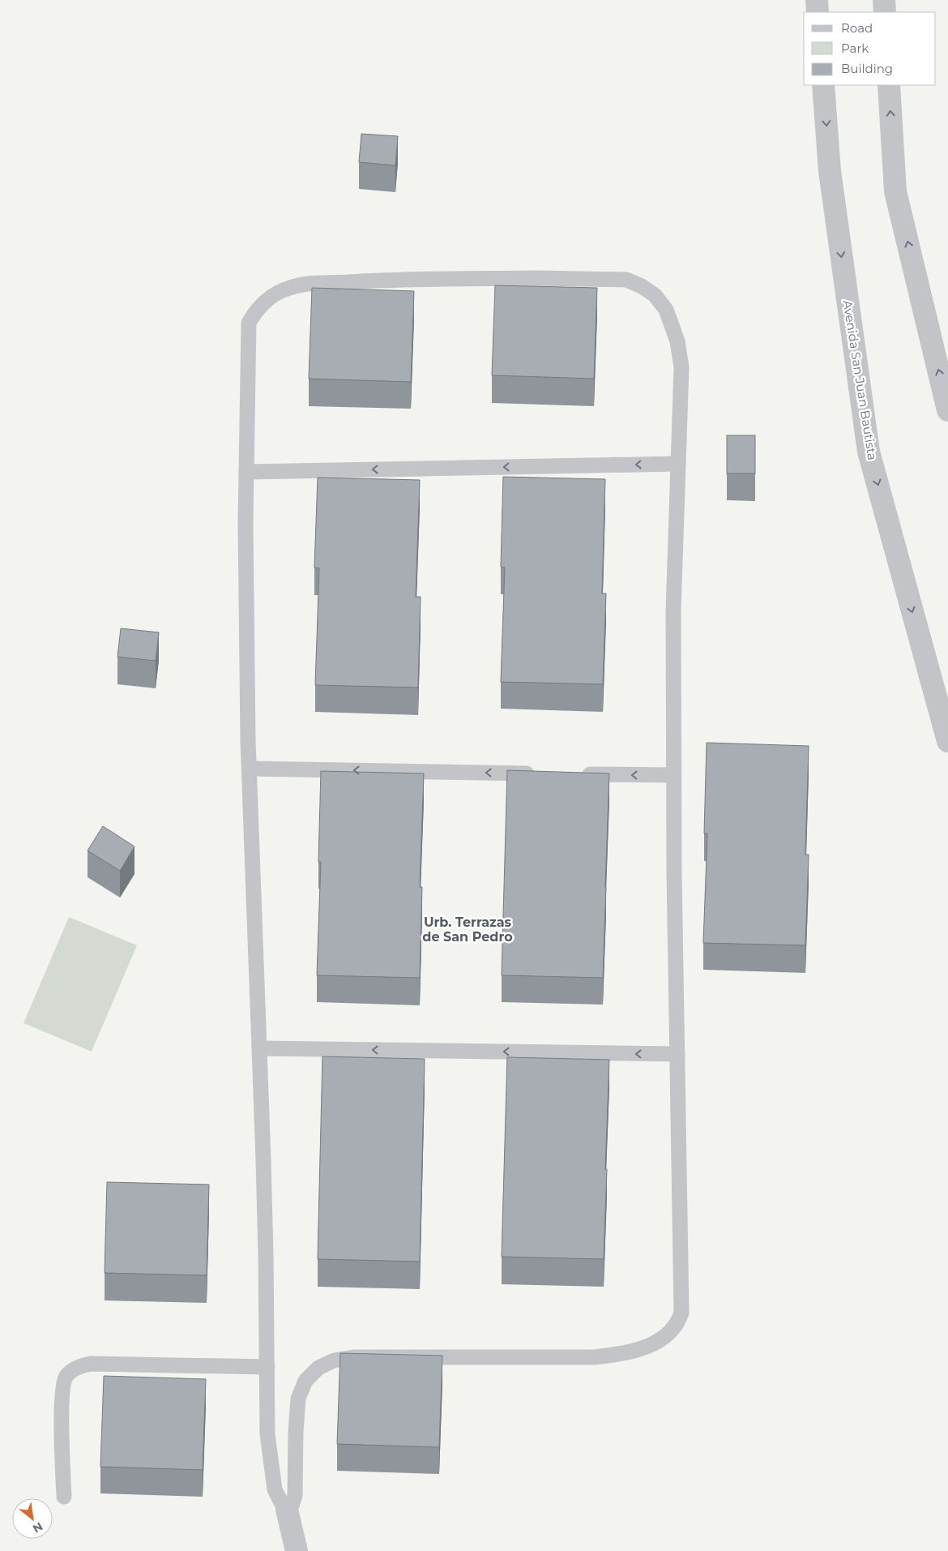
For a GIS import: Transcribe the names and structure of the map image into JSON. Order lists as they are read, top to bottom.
{
  "streets": {
    "street": ["Avenida San Juan Bautista"]
  },
  "districts": ["Urb. Terrazas de San Pedro"],
  "legend": ["Road", "Park", "Building"],
  "north": "bottom right"
}
